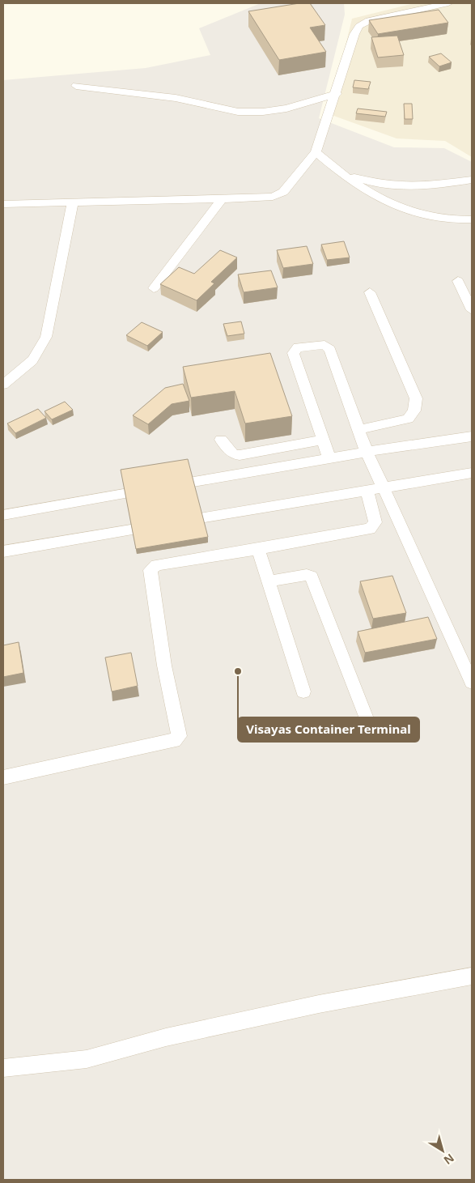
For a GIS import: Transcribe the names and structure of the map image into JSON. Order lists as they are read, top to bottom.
{
  "places": ["Visayas Container Terminal"],
  "north": "bottom right"
}
